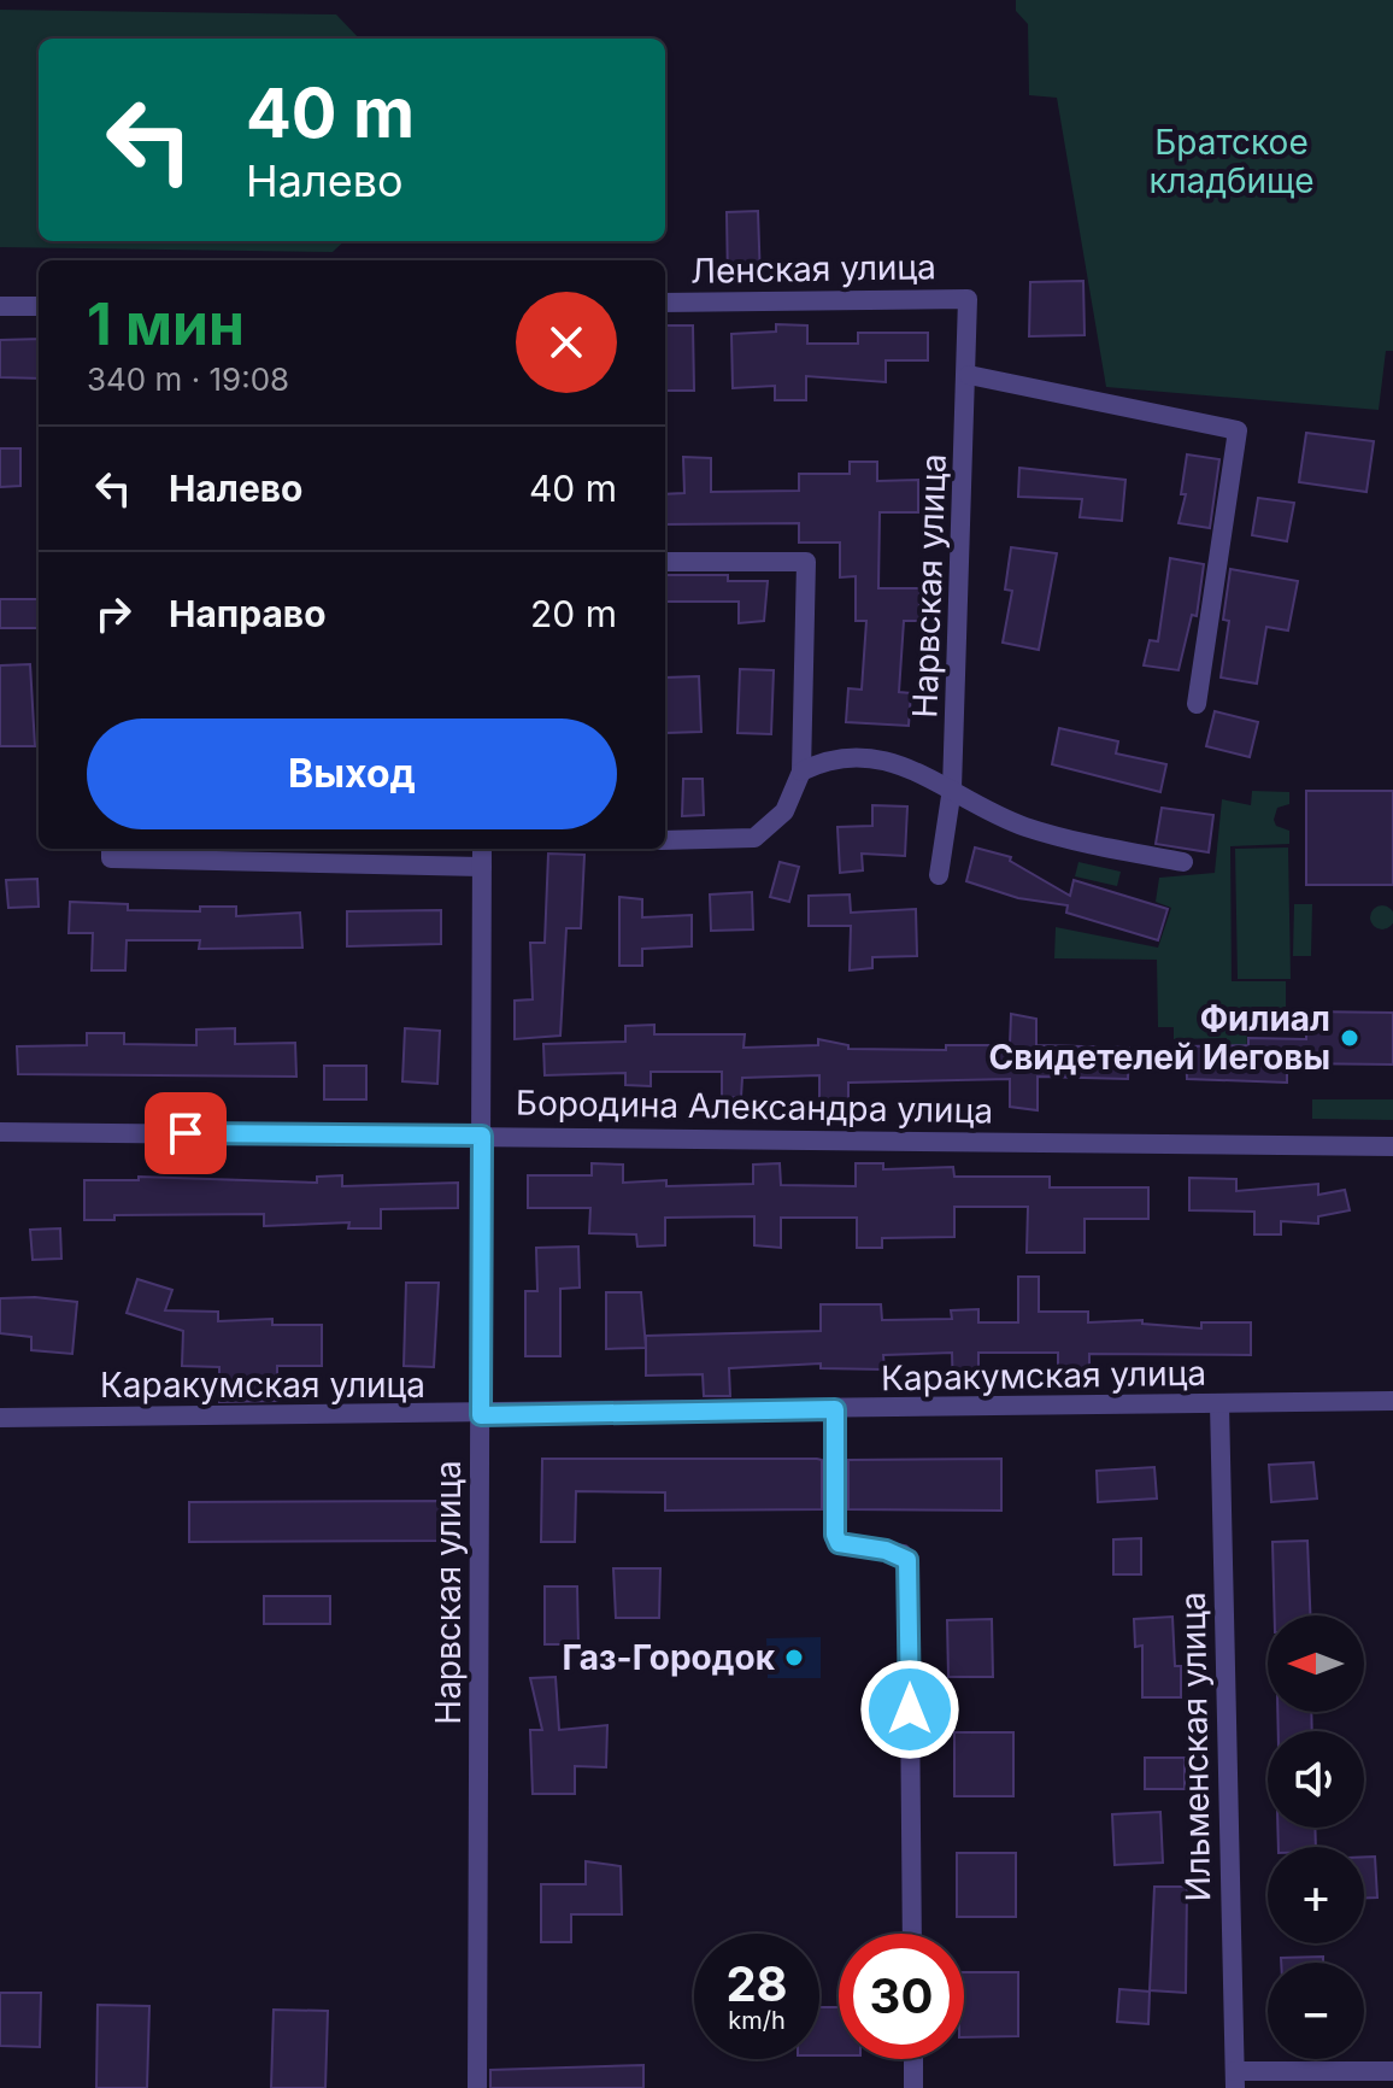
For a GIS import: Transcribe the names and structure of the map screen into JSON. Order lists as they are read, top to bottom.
{
  "streets": {
    "street": [
      "Ленская улица",
      "Нарвская улица",
      "Бородина Александра улица",
      "Каракумская улица",
      "Ильменская улица"
    ]
  },
  "crossings": [
    ["Ленская улица", "Нарвская улица"],
    ["Нарвская улица", "Бородина Александра улица"],
    ["Нарвская улица", "Каракумская улица"],
    ["Каракумская улица", "Ильменская улица"]
  ],
  "parks": ["Братское кладбище"],
  "places": ["Филиал Свидетелей Иеговы", "Газ-Городок"],
  "north": "left",
  "page": {
    "turn": ["40 m", "Налево"],
    "heading": ["1 мин", "340 m · 19:08"],
    "list": [
      {
        "name": "Налево",
        "value": "40 m"
      },
      {
        "name": "Направо",
        "value": "20 m"
      }
    ],
    "buttons": "Выход",
    "map_buttons": ["+", "−"],
    "speed": "28 km/h",
    "limit": "30"
  }
}
